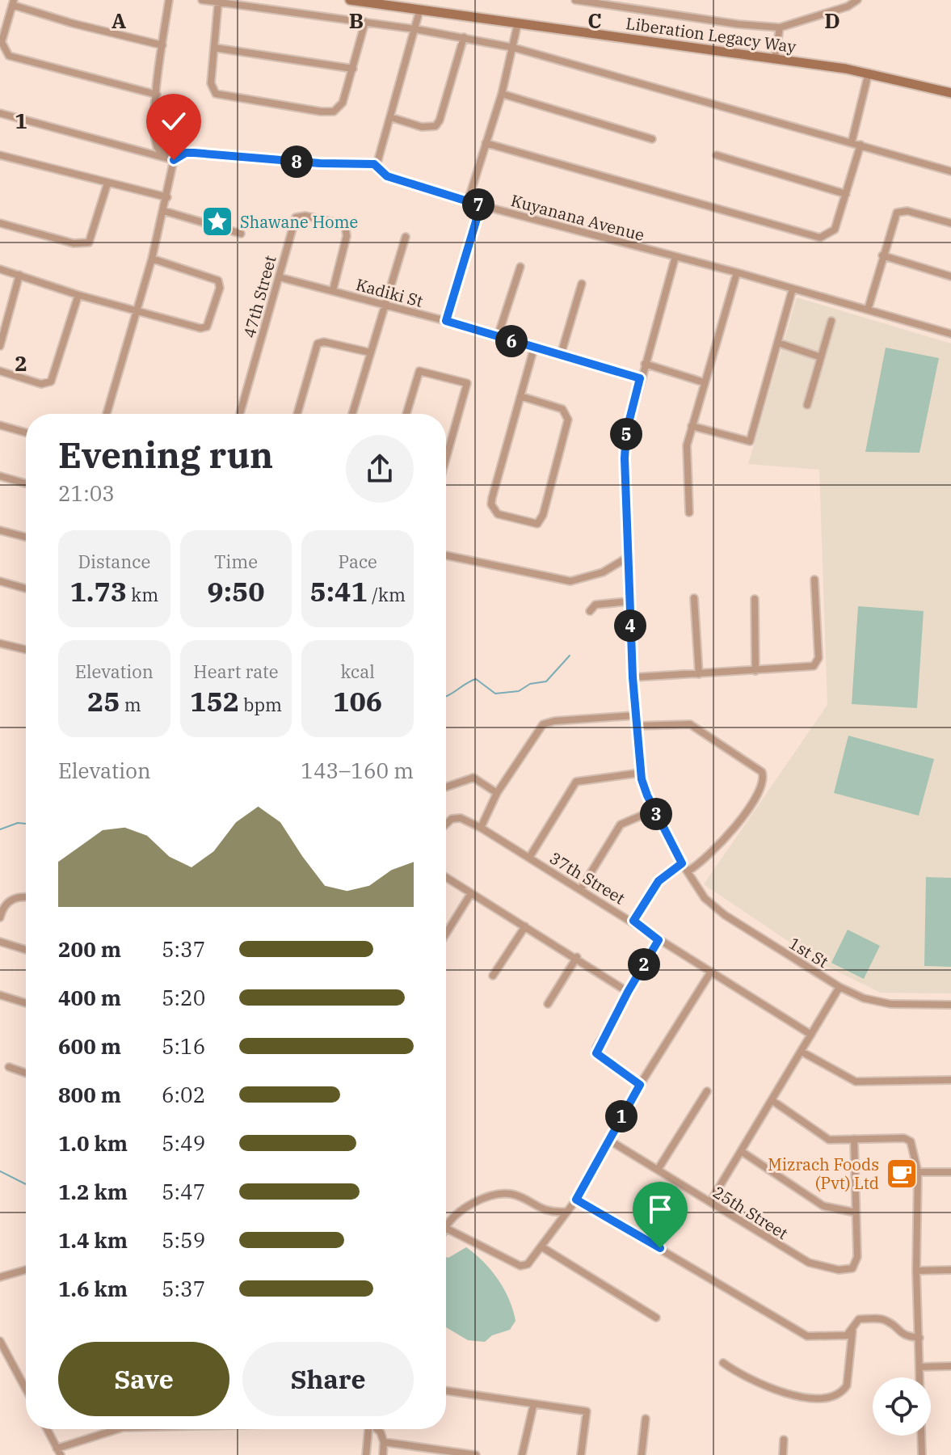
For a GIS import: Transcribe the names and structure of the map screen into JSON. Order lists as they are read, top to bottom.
{
  "streets": {
    "main road": ["Liberation Legacy Way"],
    "street": [
      "Kuyanana Avenue",
      "Kadiki St",
      "47th Street",
      "37th Street",
      "1st St",
      "25th Street"
    ]
  },
  "crossings": [
    ["Kuyanana Avenue", "1st St"],
    ["Kadiki St", "47th Street"],
    ["Kadiki St", "1st St"]
  ],
  "places": {
    "place": ["Shawane Home"],
    "cafe": ["Mizrach Foods (Pvt) Ltd"]
  },
  "page": {
    "pins": [
      "8",
      "7",
      "6",
      "5",
      "4",
      "3",
      "2",
      "1"
    ],
    "heading": ["Evening run", "21:03"],
    "stats": [
      ["Distance", "1.73 km"],
      ["Time", "9:50"],
      ["Pace", "5:41 /km"],
      ["Elevation", "25 m"],
      ["Heart rate", "152 bpm"],
      ["kcal", "106"]
    ],
    "chart": ["Elevation", "143–160 m"],
    "list": [
      {
        "name": "200 m",
        "note": "5:37"
      },
      {
        "name": "400 m",
        "note": "5:20"
      },
      {
        "name": "600 m",
        "note": "5:16"
      },
      {
        "name": "800 m",
        "note": "6:02"
      },
      {
        "name": "1.0 km",
        "note": "5:49"
      },
      {
        "name": "1.2 km",
        "note": "5:47"
      },
      {
        "name": "1.4 km",
        "note": "5:59"
      },
      {
        "name": "1.6 km",
        "note": "5:37"
      }
    ],
    "buttons": ["Save", "Share"]
  },
  "grid": {
    "columns": [
      "A",
      "B",
      "C",
      "D"
    ],
    "rows": ["1", "2"]
  }
}
